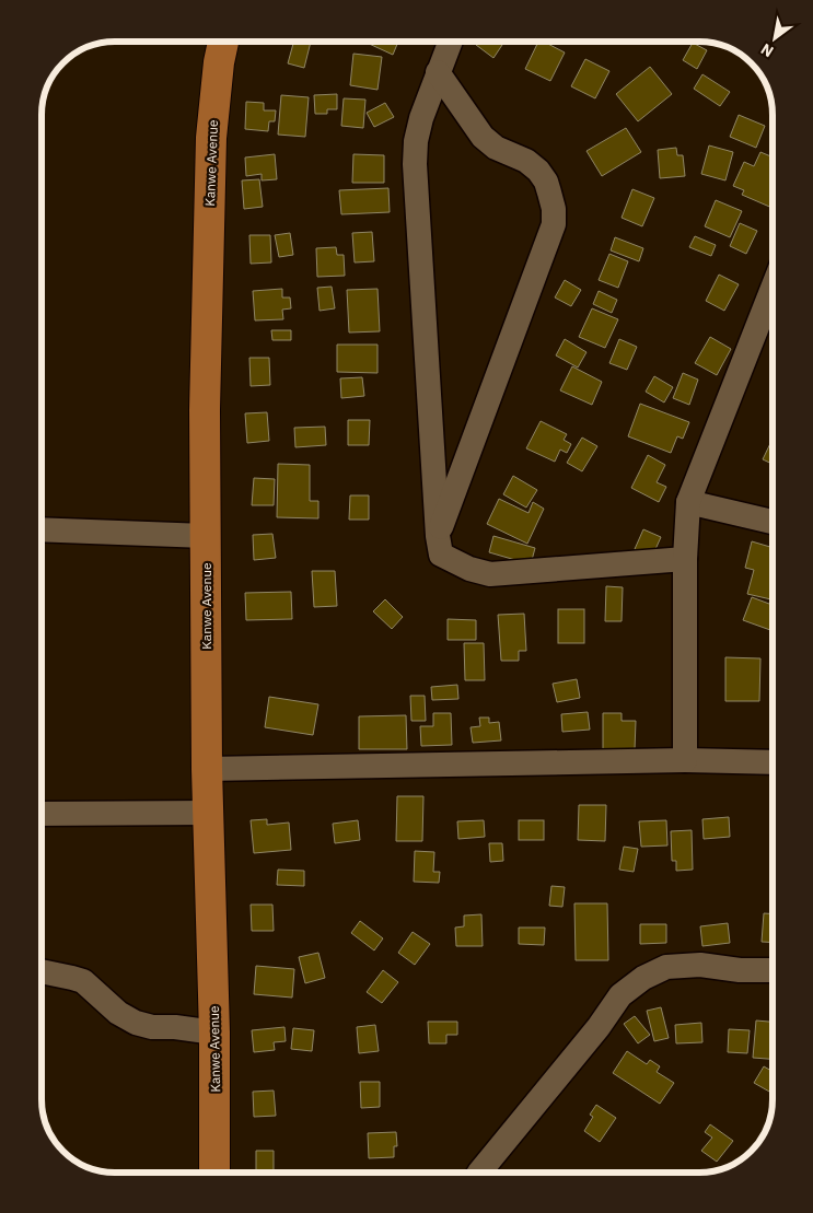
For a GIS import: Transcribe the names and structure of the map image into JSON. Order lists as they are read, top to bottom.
{
  "streets": {
    "main road": ["Kanwe Avenue"]
  },
  "north": "bottom left"
}
